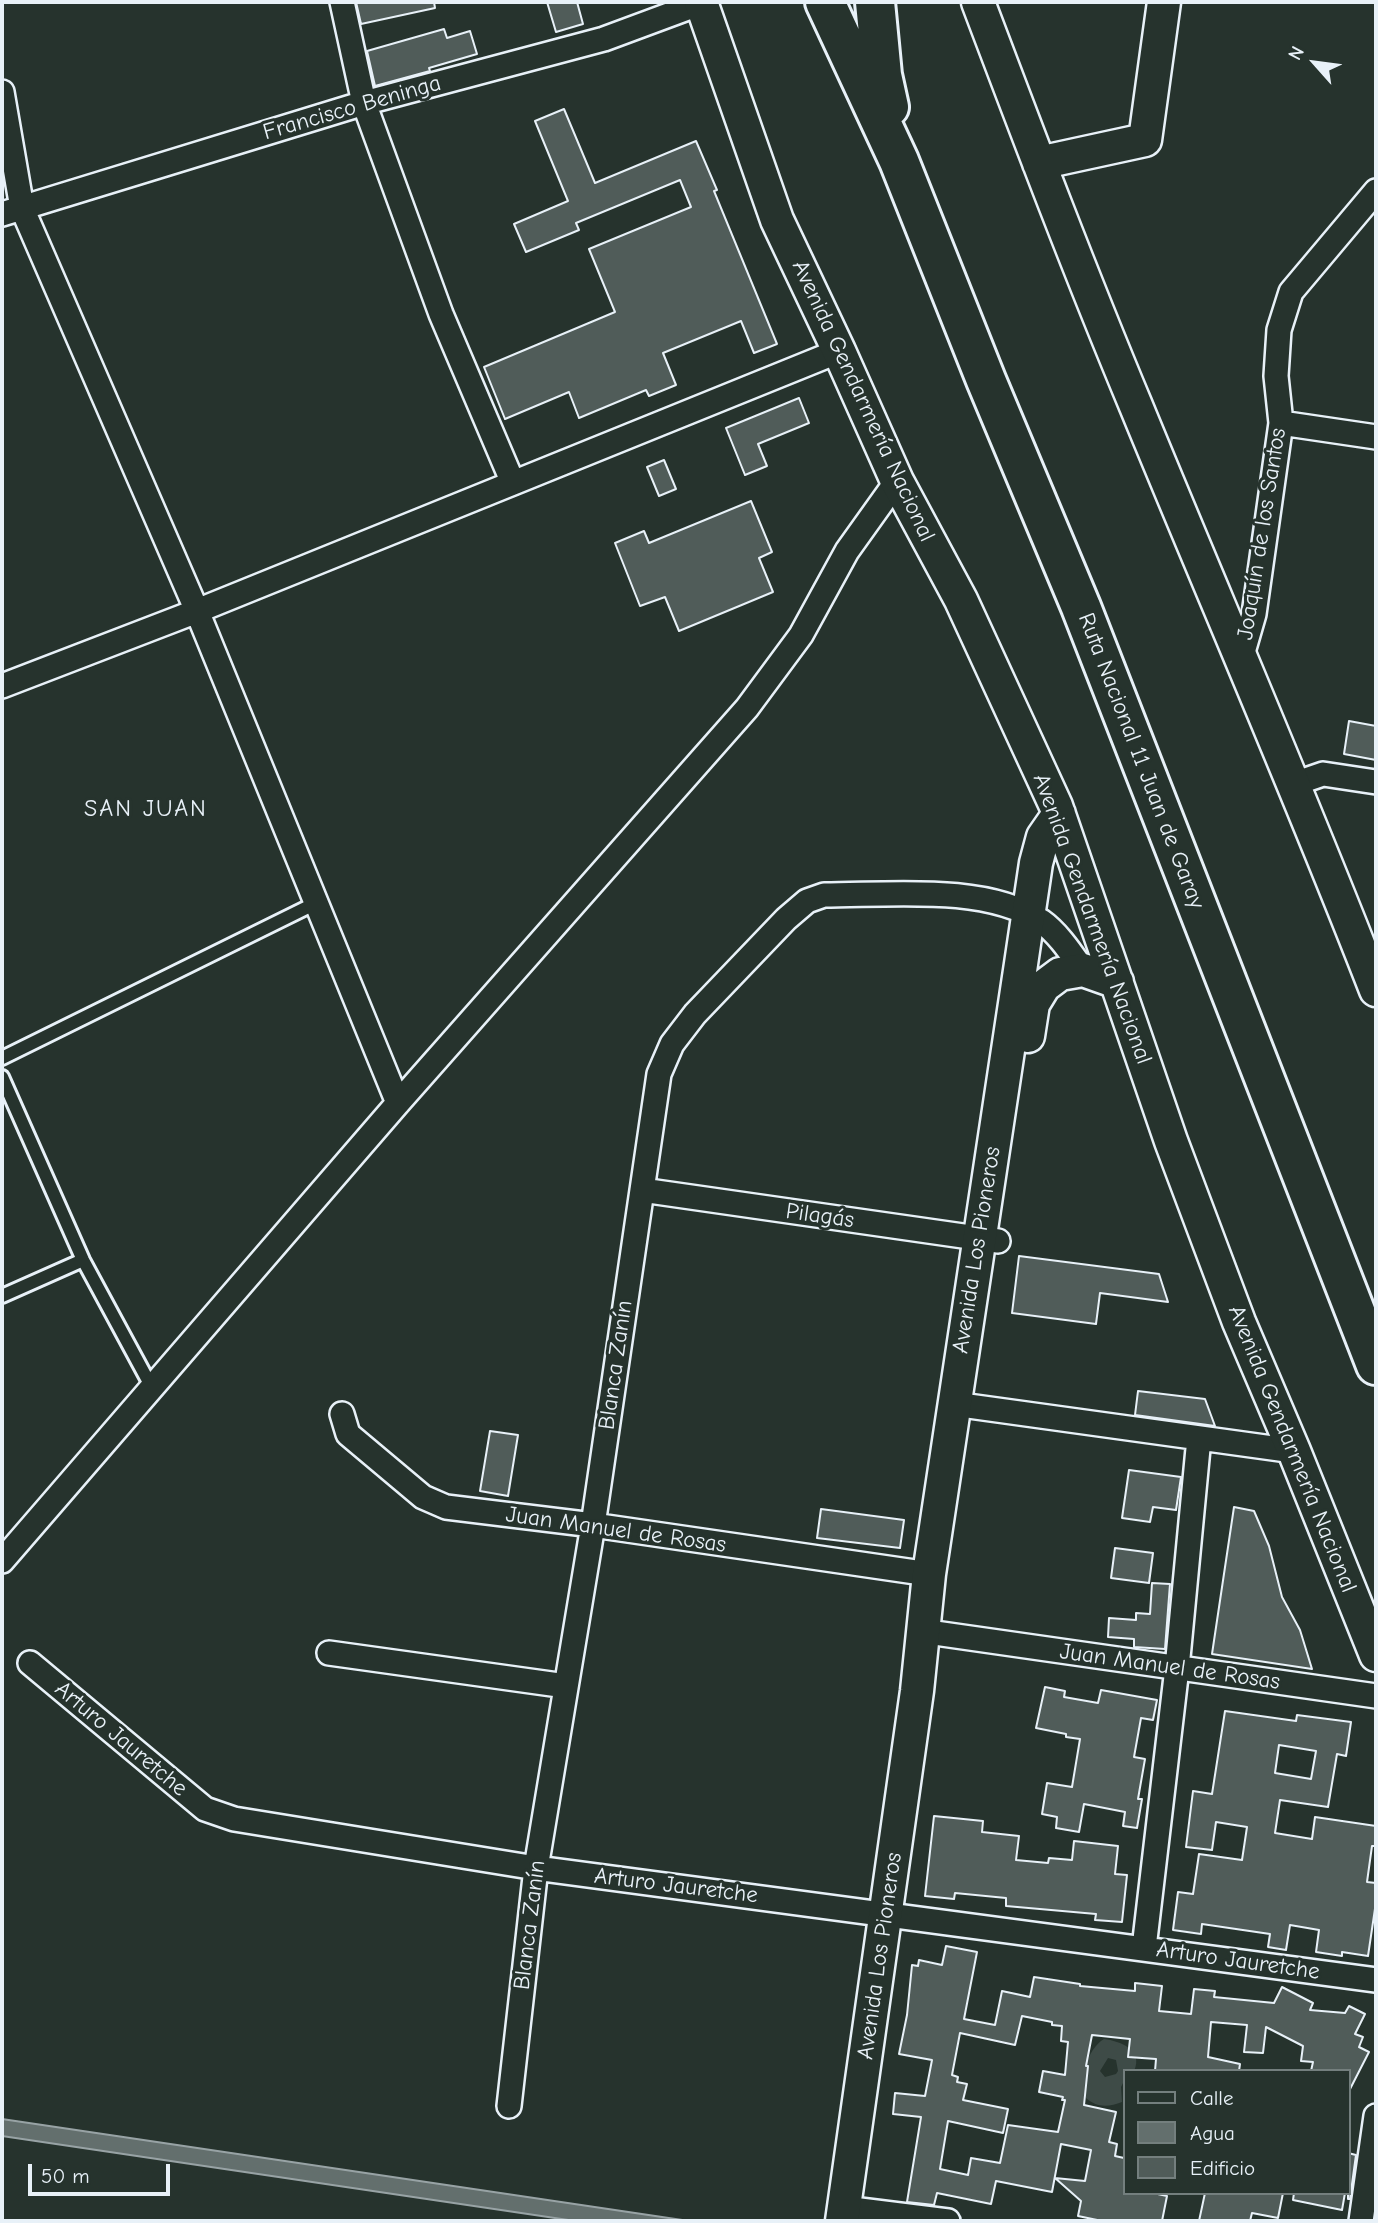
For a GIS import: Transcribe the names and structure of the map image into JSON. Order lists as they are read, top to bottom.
{
  "streets": {
    "highway": ["Ruta Nacional 11 Juan de Garay"],
    "main road": ["Avenida Gendarmería Nacional", "Avenida Los Pioneros"],
    "street": [
      "Francisco Beninga",
      "Joaquín de los Santos",
      "Pilagás",
      "Blanca Zanín",
      "Juan Manuel de Rosas",
      "Arturo Jauretche"
    ]
  },
  "crossings": [
    ["Francisco Beninga", "Avenida Gendarmería Nacional"],
    ["Avenida Gendarmería Nacional", "Avenida Los Pioneros"],
    ["Pilagás", "Avenida Los Pioneros"],
    ["Pilagás", "Blanca Zanín"],
    ["Avenida Los Pioneros", "Blanca Zanín"],
    ["Avenida Los Pioneros", "Juan Manuel de Rosas"],
    ["Avenida Los Pioneros", "Arturo Jauretche"],
    ["Blanca Zanín", "Juan Manuel de Rosas"],
    ["Blanca Zanín", "Arturo Jauretche"]
  ],
  "districts": ["SAN JUAN"],
  "legend": ["Calle", "Agua", "Edificio"],
  "scale_bar": "50 m",
  "north": "top left"
}
